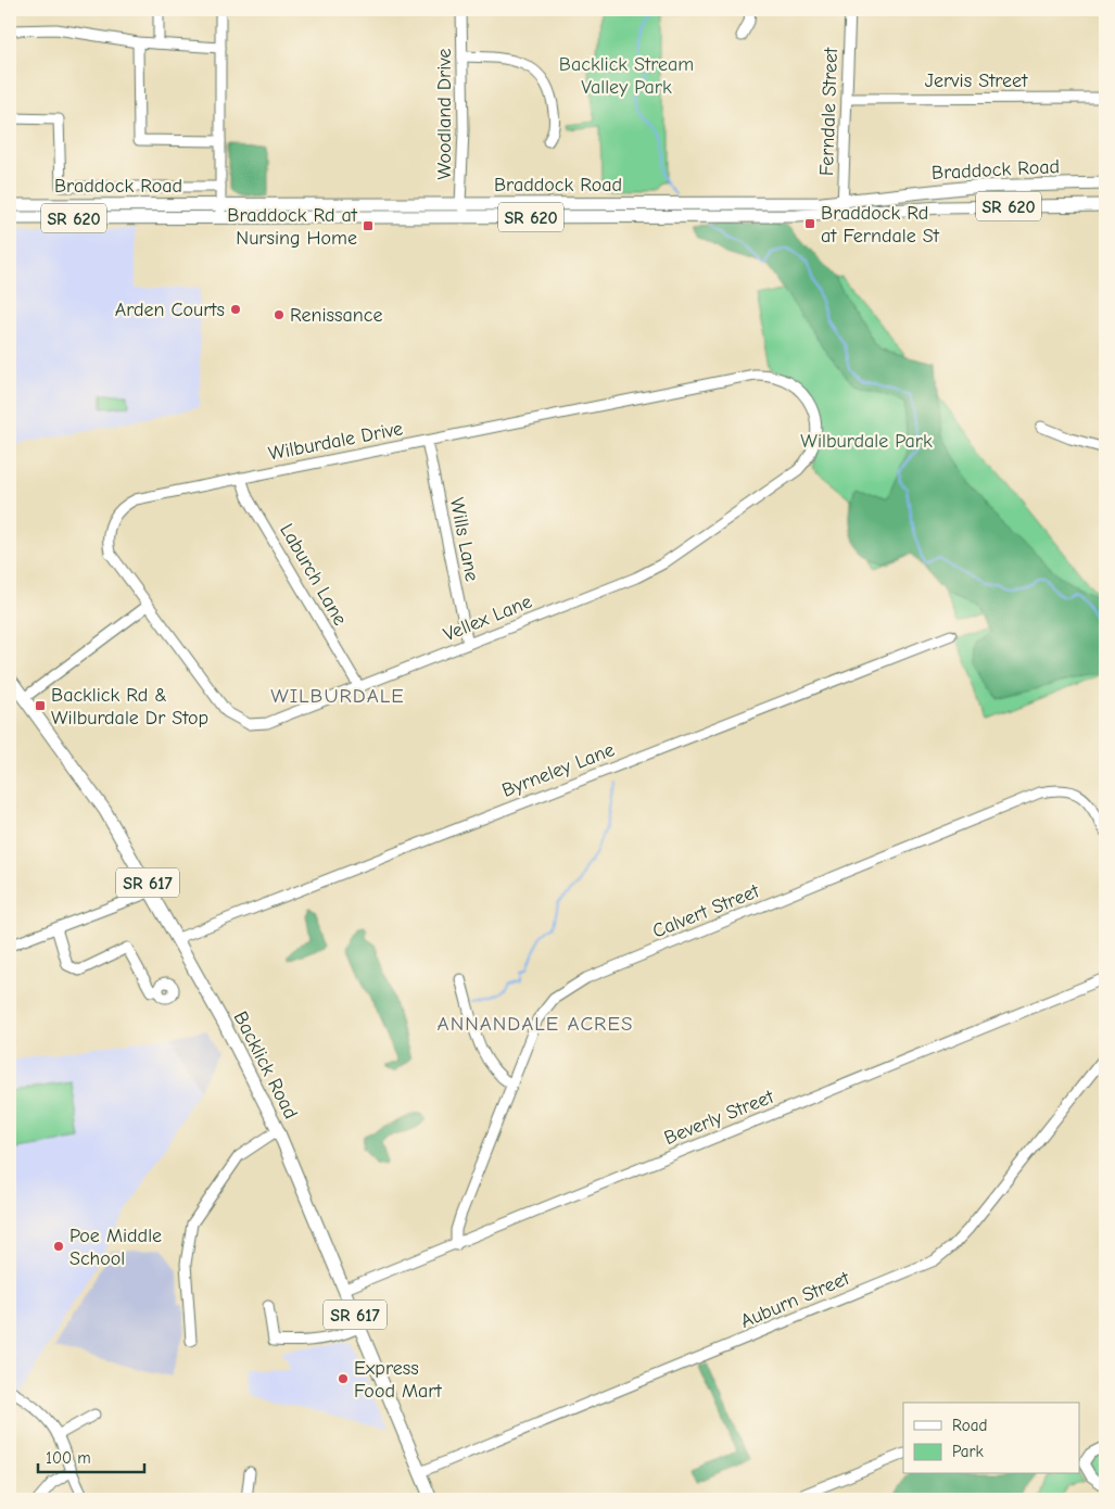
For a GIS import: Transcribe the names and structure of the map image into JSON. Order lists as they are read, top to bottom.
{
  "streets": {
    "main road": [
      "Braddock Road",
      "SR 620",
      "SR 617",
      "Backlick Road"
    ],
    "street": [
      "Jervis Street",
      "Ferndale Street",
      "Woodland Drive",
      "Wilburdale Drive",
      "Wills Lane",
      "Laburch Lane",
      "Vellex Lane",
      "Byrneley Lane",
      "Calvert Street",
      "Beverly Street",
      "Auburn Street"
    ]
  },
  "crossings": [
    ["Jervis Street", "Ferndale Street"],
    ["Ferndale Street", "Braddock Road"],
    ["Woodland Drive", "Braddock Road"],
    ["Wilburdale Drive", "Wills Lane"],
    ["Wilburdale Drive", "Laburch Lane"],
    ["Wilburdale Drive", "Vellex Lane"],
    ["Wills Lane", "Vellex Lane"],
    ["Laburch Lane", "Vellex Lane"],
    ["Byrneley Lane", "Backlick Road"],
    ["Calvert Street", "Beverly Street"],
    ["Backlick Road", "Beverly Street"],
    ["Backlick Road", "Auburn Street"]
  ],
  "districts": ["WILBURDALE", "ANNANDALE ACRES"],
  "parks": ["Backlick Stream Valley Park", "Wilburdale Park"],
  "places": {
    "transit": ["Braddock Rd at Ferndale St", "Braddock Rd at Nursing Home", "Backlick Rd & Wilburdale Dr Stop"],
    "other": [
      "Arden Courts",
      "Renissance",
      "Poe Middle School",
      "Express Food Mart"
    ]
  },
  "legend": ["Road", "Park"],
  "scale_bar": "100 m"
}
